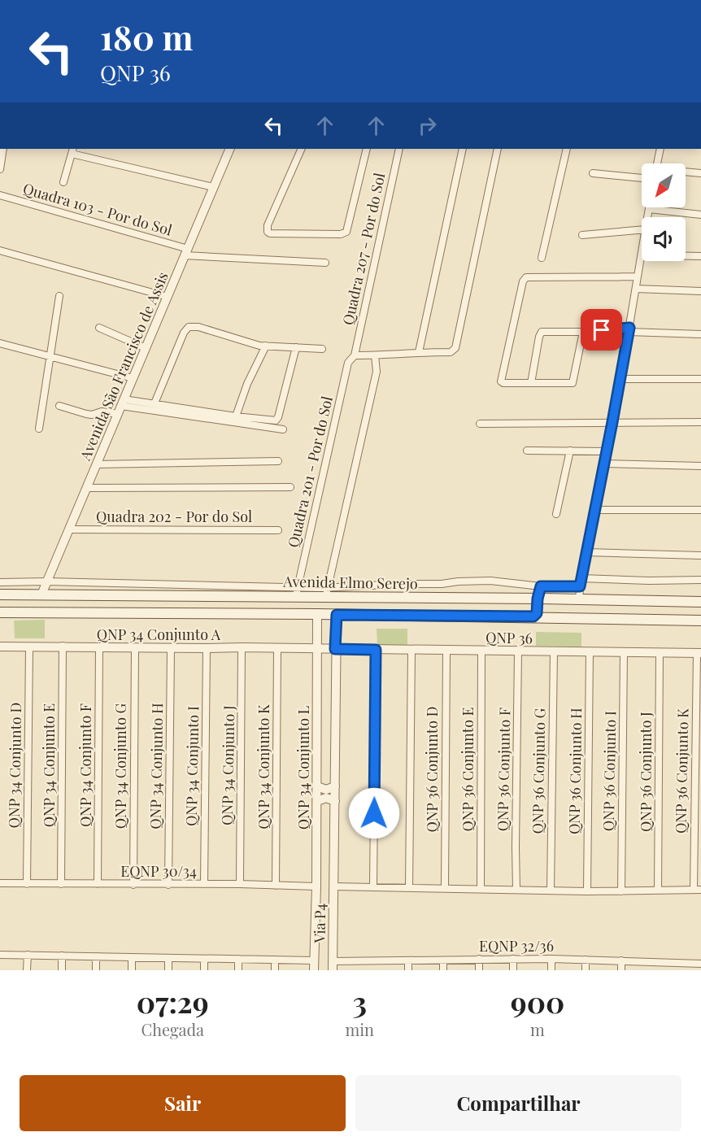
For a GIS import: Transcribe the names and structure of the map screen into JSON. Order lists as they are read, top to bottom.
{
  "streets": {
    "main road": ["Avenida Elmo Serejo"],
    "street": [
      "Quadra 103 - Por do Sol",
      "Quadra 207 - Por do Sol",
      "Avenida São Francisco de Assis",
      "Quadra 201 - Por do Sol",
      "Quadra 202 - Por do Sol",
      "QNP 34 Conjunto A",
      "QNP 36",
      "QNP 34 Conjunto D",
      "QNP 34 Conjunto E",
      "QNP 34 Conjunto F",
      "QNP 34 Conjunto J",
      "QNP 34 Conjunto G",
      "QNP 34 Conjunto H",
      "QNP 34 Conjunto I",
      "QNP 34 Conjunto K",
      "QNP 34 Conjunto L",
      "QNP 36 Conjunto D",
      "QNP 36 Conjunto E",
      "QNP 36 Conjunto F",
      "QNP 36 Conjunto G",
      "QNP 36 Conjunto H",
      "QNP 36 Conjunto I",
      "QNP 36 Conjunto K",
      "QNP 36 Conjunto J",
      "EQNP 30/34",
      "Via P4",
      "EQNP 32/36"
    ]
  },
  "crossings": [
    ["Quadra 103 - Por do Sol", "Avenida São Francisco de Assis"],
    ["Quadra 207 - Por do Sol", "Quadra 201 - Por do Sol"],
    ["Avenida São Francisco de Assis", "Quadra 202 - Por do Sol"],
    ["Avenida São Francisco de Assis", "Avenida Elmo Serejo"],
    ["Quadra 201 - Por do Sol", "Avenida Elmo Serejo"],
    ["QNP 34 Conjunto A", "QNP 36"],
    ["QNP 34 Conjunto A", "QNP 34 Conjunto D"],
    ["QNP 34 Conjunto A", "QNP 34 Conjunto E"],
    ["QNP 34 Conjunto A", "QNP 34 Conjunto F"],
    ["QNP 34 Conjunto A", "QNP 34 Conjunto J"],
    ["QNP 34 Conjunto A", "QNP 34 Conjunto G"],
    ["QNP 34 Conjunto A", "QNP 34 Conjunto H"],
    ["QNP 34 Conjunto A", "QNP 34 Conjunto I"],
    ["QNP 34 Conjunto A", "QNP 34 Conjunto K"],
    ["QNP 34 Conjunto A", "QNP 34 Conjunto L"],
    ["QNP 36", "QNP 34 Conjunto L"],
    ["QNP 36", "QNP 36 Conjunto D"],
    ["QNP 36", "QNP 36 Conjunto E"],
    ["QNP 36", "QNP 36 Conjunto F"],
    ["QNP 36", "QNP 36 Conjunto G"],
    ["QNP 36", "QNP 36 Conjunto H"],
    ["QNP 36", "QNP 36 Conjunto I"],
    ["QNP 36", "QNP 36 Conjunto K"],
    ["QNP 36", "QNP 36 Conjunto J"],
    ["QNP 36", "Via P4"],
    ["QNP 34 Conjunto D", "EQNP 30/34"],
    ["QNP 34 Conjunto E", "EQNP 30/34"],
    ["QNP 34 Conjunto F", "EQNP 30/34"],
    ["QNP 34 Conjunto J", "EQNP 30/34"],
    ["QNP 34 Conjunto G", "EQNP 30/34"],
    ["QNP 34 Conjunto H", "EQNP 30/34"],
    ["QNP 34 Conjunto I", "EQNP 30/34"],
    ["QNP 34 Conjunto K", "EQNP 30/34"],
    ["QNP 34 Conjunto L", "EQNP 30/34"],
    ["QNP 34 Conjunto L", "Via P4"],
    ["EQNP 30/34", "Via P4"],
    ["Via P4", "EQNP 32/36"]
  ],
  "north": "bottom left",
  "page": {
    "turn": ["180 m", "QNP 36"],
    "eta": [
      "07:29",
      "Chegada",
      "3",
      "min",
      "900",
      "m"
    ],
    "buttons": ["Sair", "Compartilhar"]
  }
}
